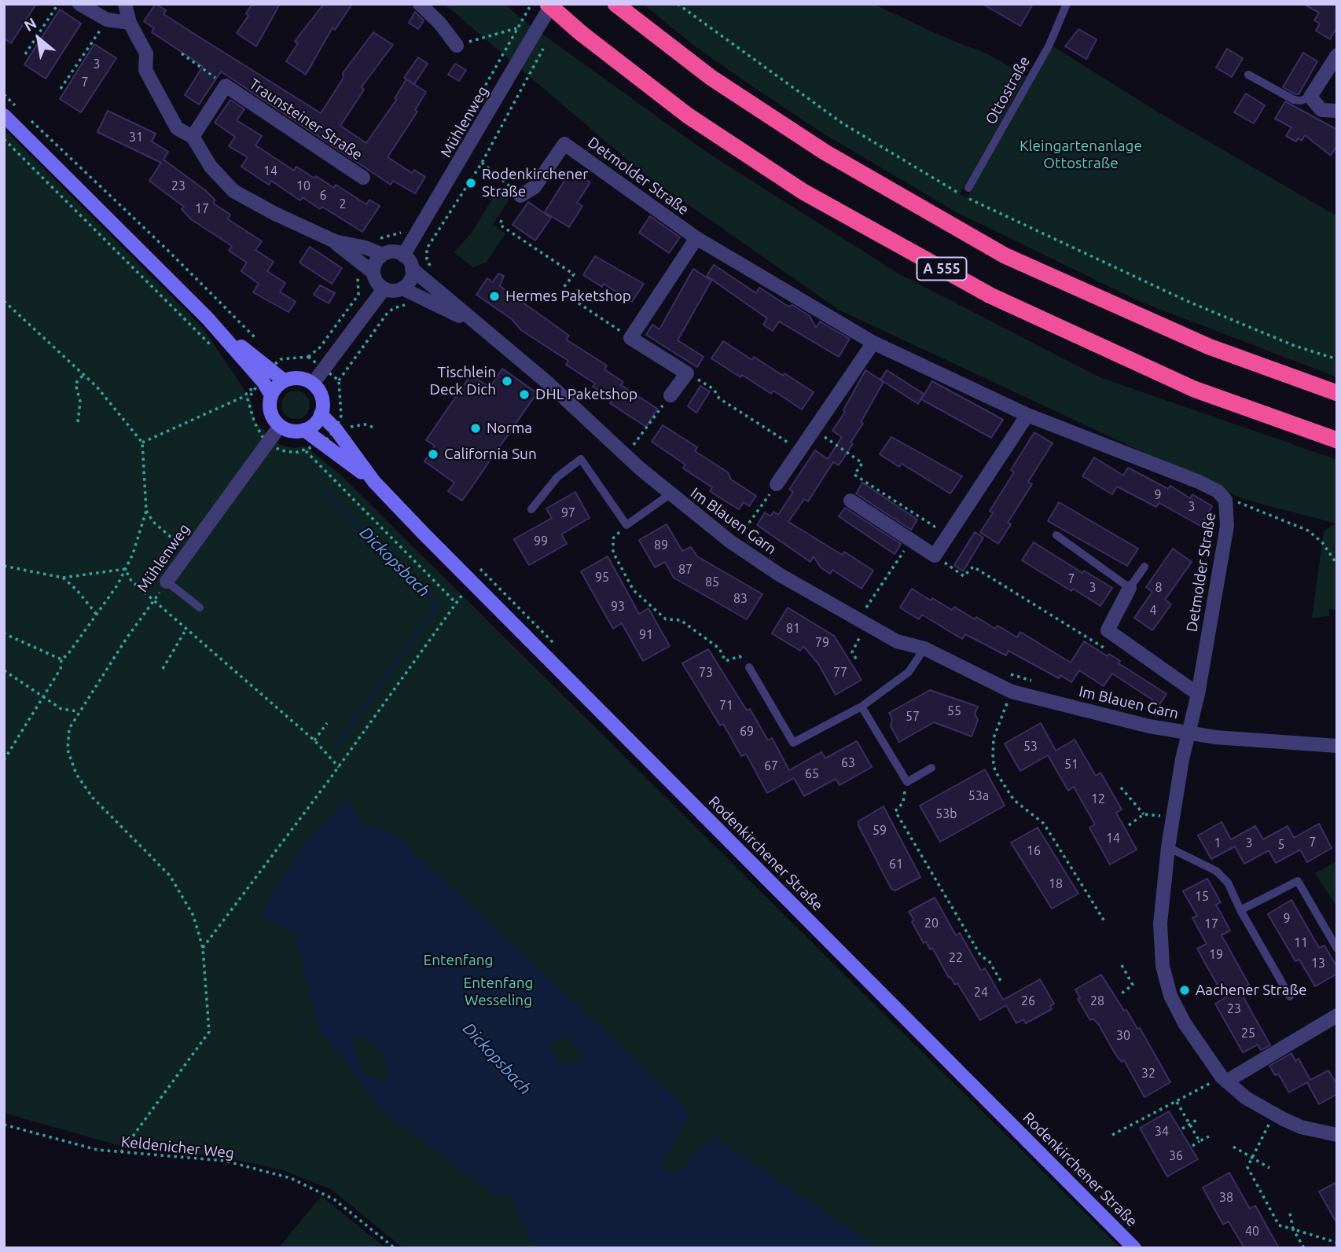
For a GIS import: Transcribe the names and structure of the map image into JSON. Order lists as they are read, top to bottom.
{
  "streets": {
    "highway": ["A 555"],
    "main road": ["Rodenkirchener Straße"],
    "street": [
      "Traunsteiner Straße",
      "Mühlenweg",
      "Detmolder Straße",
      "Im Blauen Garn"
    ],
    "lane": ["Ottostraße"],
    "path": ["Keldenicher Weg"]
  },
  "crossings": [
    ["Mühlenweg", "Im Blauen Garn"],
    ["Mühlenweg", "Rodenkirchener Straße"],
    ["Mühlenweg", "Keldenicher Weg"],
    ["Detmolder Straße", "Im Blauen Garn"]
  ],
  "water": ["Dickopsbach"],
  "parks": ["Kleingartenanlage Ottostraße", "Entenfang", "Entenfang Wesseling"],
  "places": [
    "Rodenkirchener Straße",
    "Hermes Paketshop",
    "Tischlein Deck Dich",
    "DHL Paketshop",
    "Norma",
    "California Sun",
    "Aachener Straße"
  ],
  "house_numbers": [
    "3",
    "7",
    "31",
    "14",
    "23",
    "10",
    "6",
    "2",
    "17",
    "9",
    "3",
    "97",
    "99",
    "89",
    "87",
    "95",
    "7",
    "85",
    "3",
    "8",
    "83",
    "93",
    "4",
    "81",
    "91",
    "79",
    "73",
    "77",
    "71",
    "55",
    "57",
    "69",
    "53",
    "63",
    "51",
    "67",
    "65",
    "53a",
    "12",
    "53b",
    "59",
    "14",
    "7",
    "1",
    "3",
    "5",
    "16",
    "61",
    "18",
    "15",
    "9",
    "20",
    "17",
    "11",
    "19",
    "22",
    "13",
    "24",
    "26",
    "28",
    "23",
    "25",
    "30",
    "32",
    "34",
    "36",
    "38",
    "40"
  ],
  "north": "top left"
}
